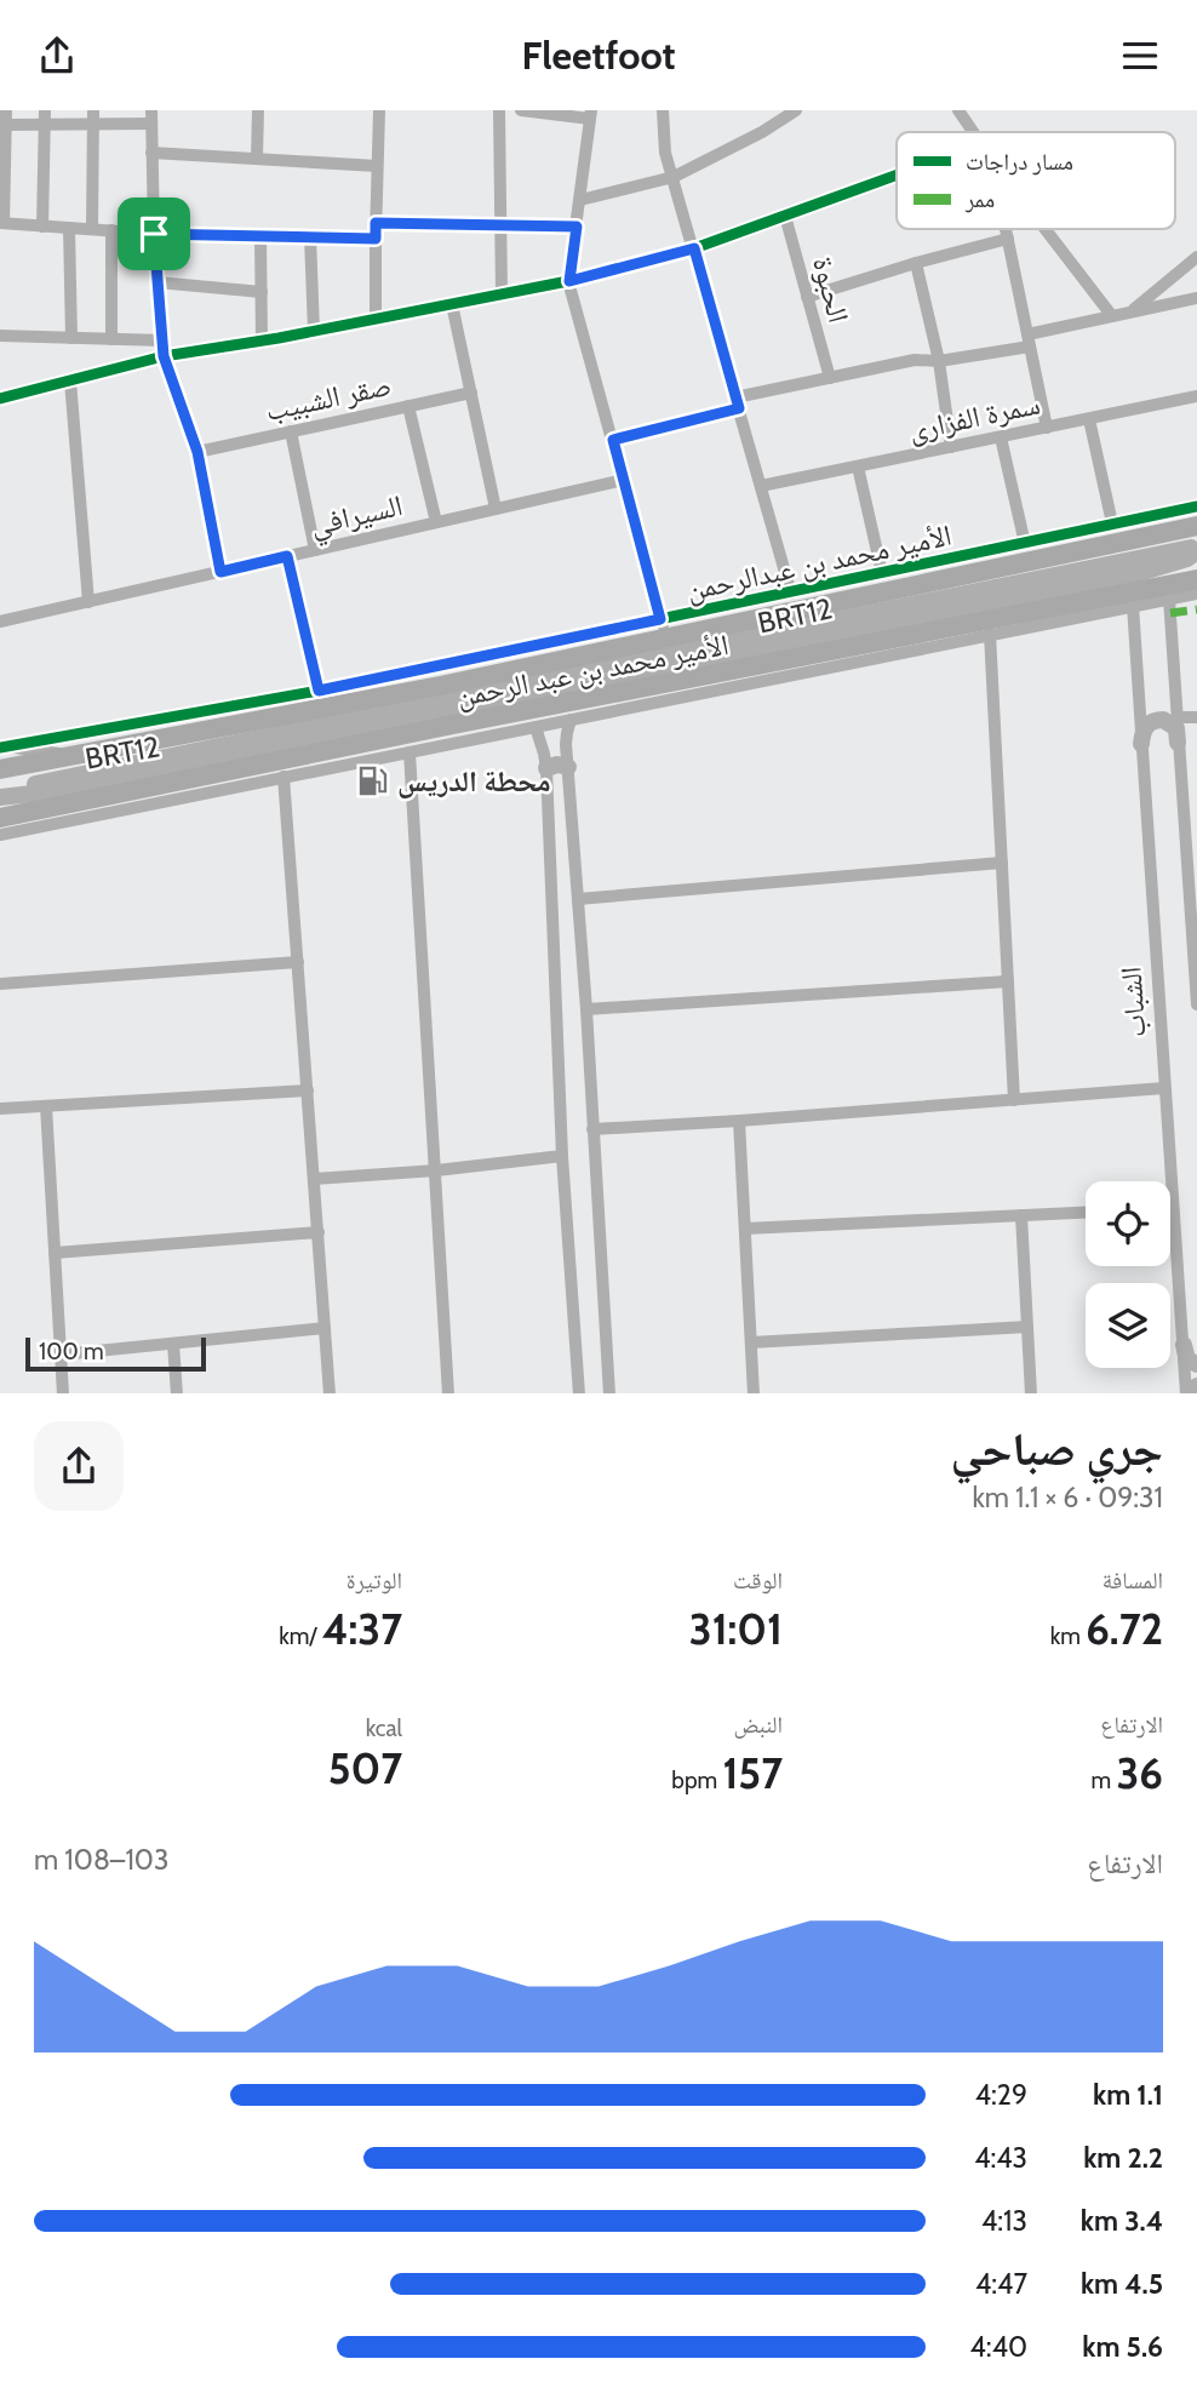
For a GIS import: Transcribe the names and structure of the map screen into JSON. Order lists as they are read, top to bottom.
{
  "streets": {
    "main road": ["BRT12", "الأمير محمد بن عبد الرحمن"],
    "street": [
      "الحبوة",
      "صقر الشبيب",
      "سمرة الفزارى",
      "السيرافي",
      "الأمير محمد بن عبدالرحمن",
      "الشباب"
    ]
  },
  "crossings": [
    ["الأمير محمد بن عبدالرحمن", "الأمير محمد بن عبد الرحمن"]
  ],
  "places": {
    "fuel station": ["محطة الدريس"]
  },
  "legend": ["مسار دراجات", "ممر"],
  "scale_bar": "100 m",
  "page": {
    "header": "Fleetfoot",
    "scale": "100 m",
    "heading": ["جري صباحي", "09:31 · 6 × 1.1 km"],
    "stats": [
      ["المسافة", "6.72 km"],
      ["الوقت", "31:01"],
      ["الوتيرة", "4:37 /km"],
      ["الارتفاع", "36 m"],
      ["النبض", "157 bpm"],
      ["kcal", "507"]
    ],
    "chart": ["الارتفاع", "103–108 m"],
    "list": [
      {
        "name": "1.1 km",
        "note": "4:29"
      },
      {
        "name": "2.2 km",
        "note": "4:43"
      },
      {
        "name": "3.4 km",
        "note": "4:13"
      },
      {
        "name": "4.5 km",
        "note": "4:47"
      },
      {
        "name": "5.6 km",
        "note": "4:40"
      }
    ]
  }
}
